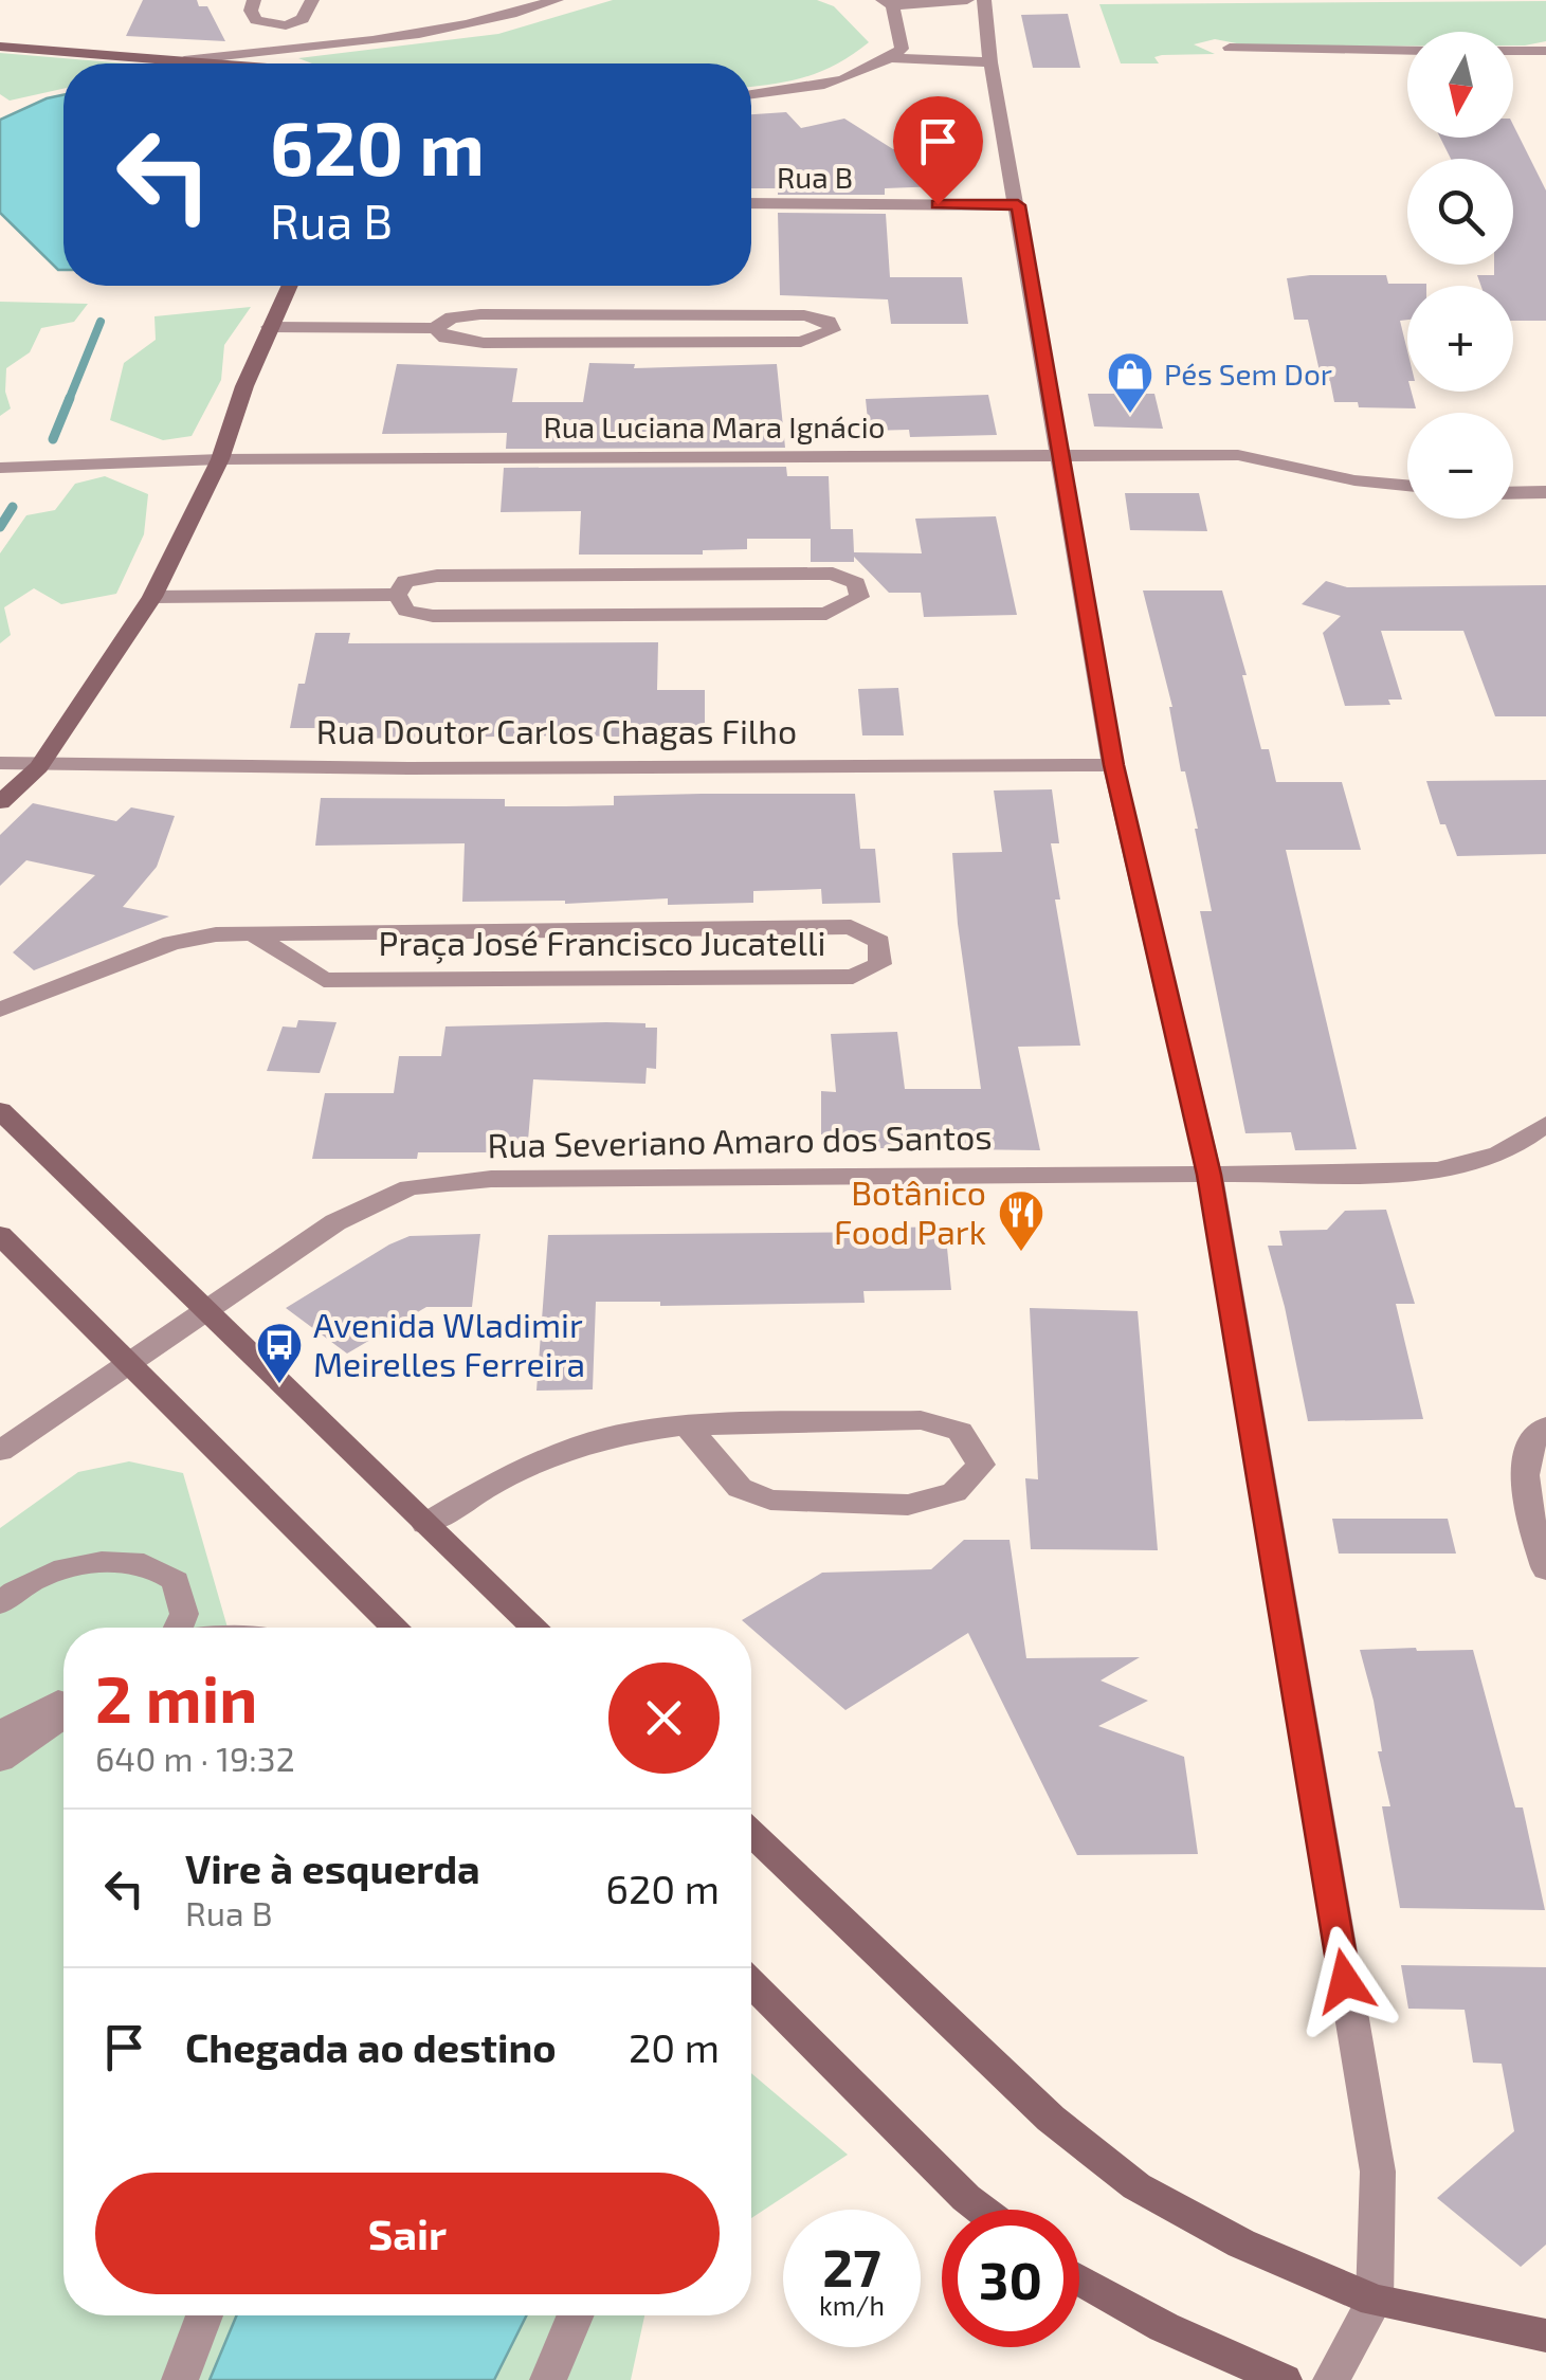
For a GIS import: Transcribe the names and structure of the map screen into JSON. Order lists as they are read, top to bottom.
{
  "streets": {
    "street": [
      "Rua B",
      "Rua Luciana Mara Ignácio",
      "Rua Doutor Carlos Chagas Filho",
      "Praça José Francisco Jucatelli",
      "Rua Severiano Amaro dos Santos"
    ]
  },
  "places": {
    "shop": ["Pés Sem Dor"],
    "restaurant": ["Botânico Food Park"],
    "bus stop": ["Avenida Wladimir Meirelles Ferreira"]
  },
  "north": "bottom",
  "page": {
    "map_buttons": ["+", "−"],
    "turn": ["620 m", "Rua B"],
    "heading": ["2 min", "640 m · 19:32"],
    "list": [
      {
        "name": "Vire à esquerda",
        "note": "Rua B",
        "value": "620 m"
      },
      {
        "name": "Chegada ao destino",
        "value": "20 m"
      }
    ],
    "buttons": "Sair",
    "speed": "27 km/h",
    "limit": "30"
  }
}
